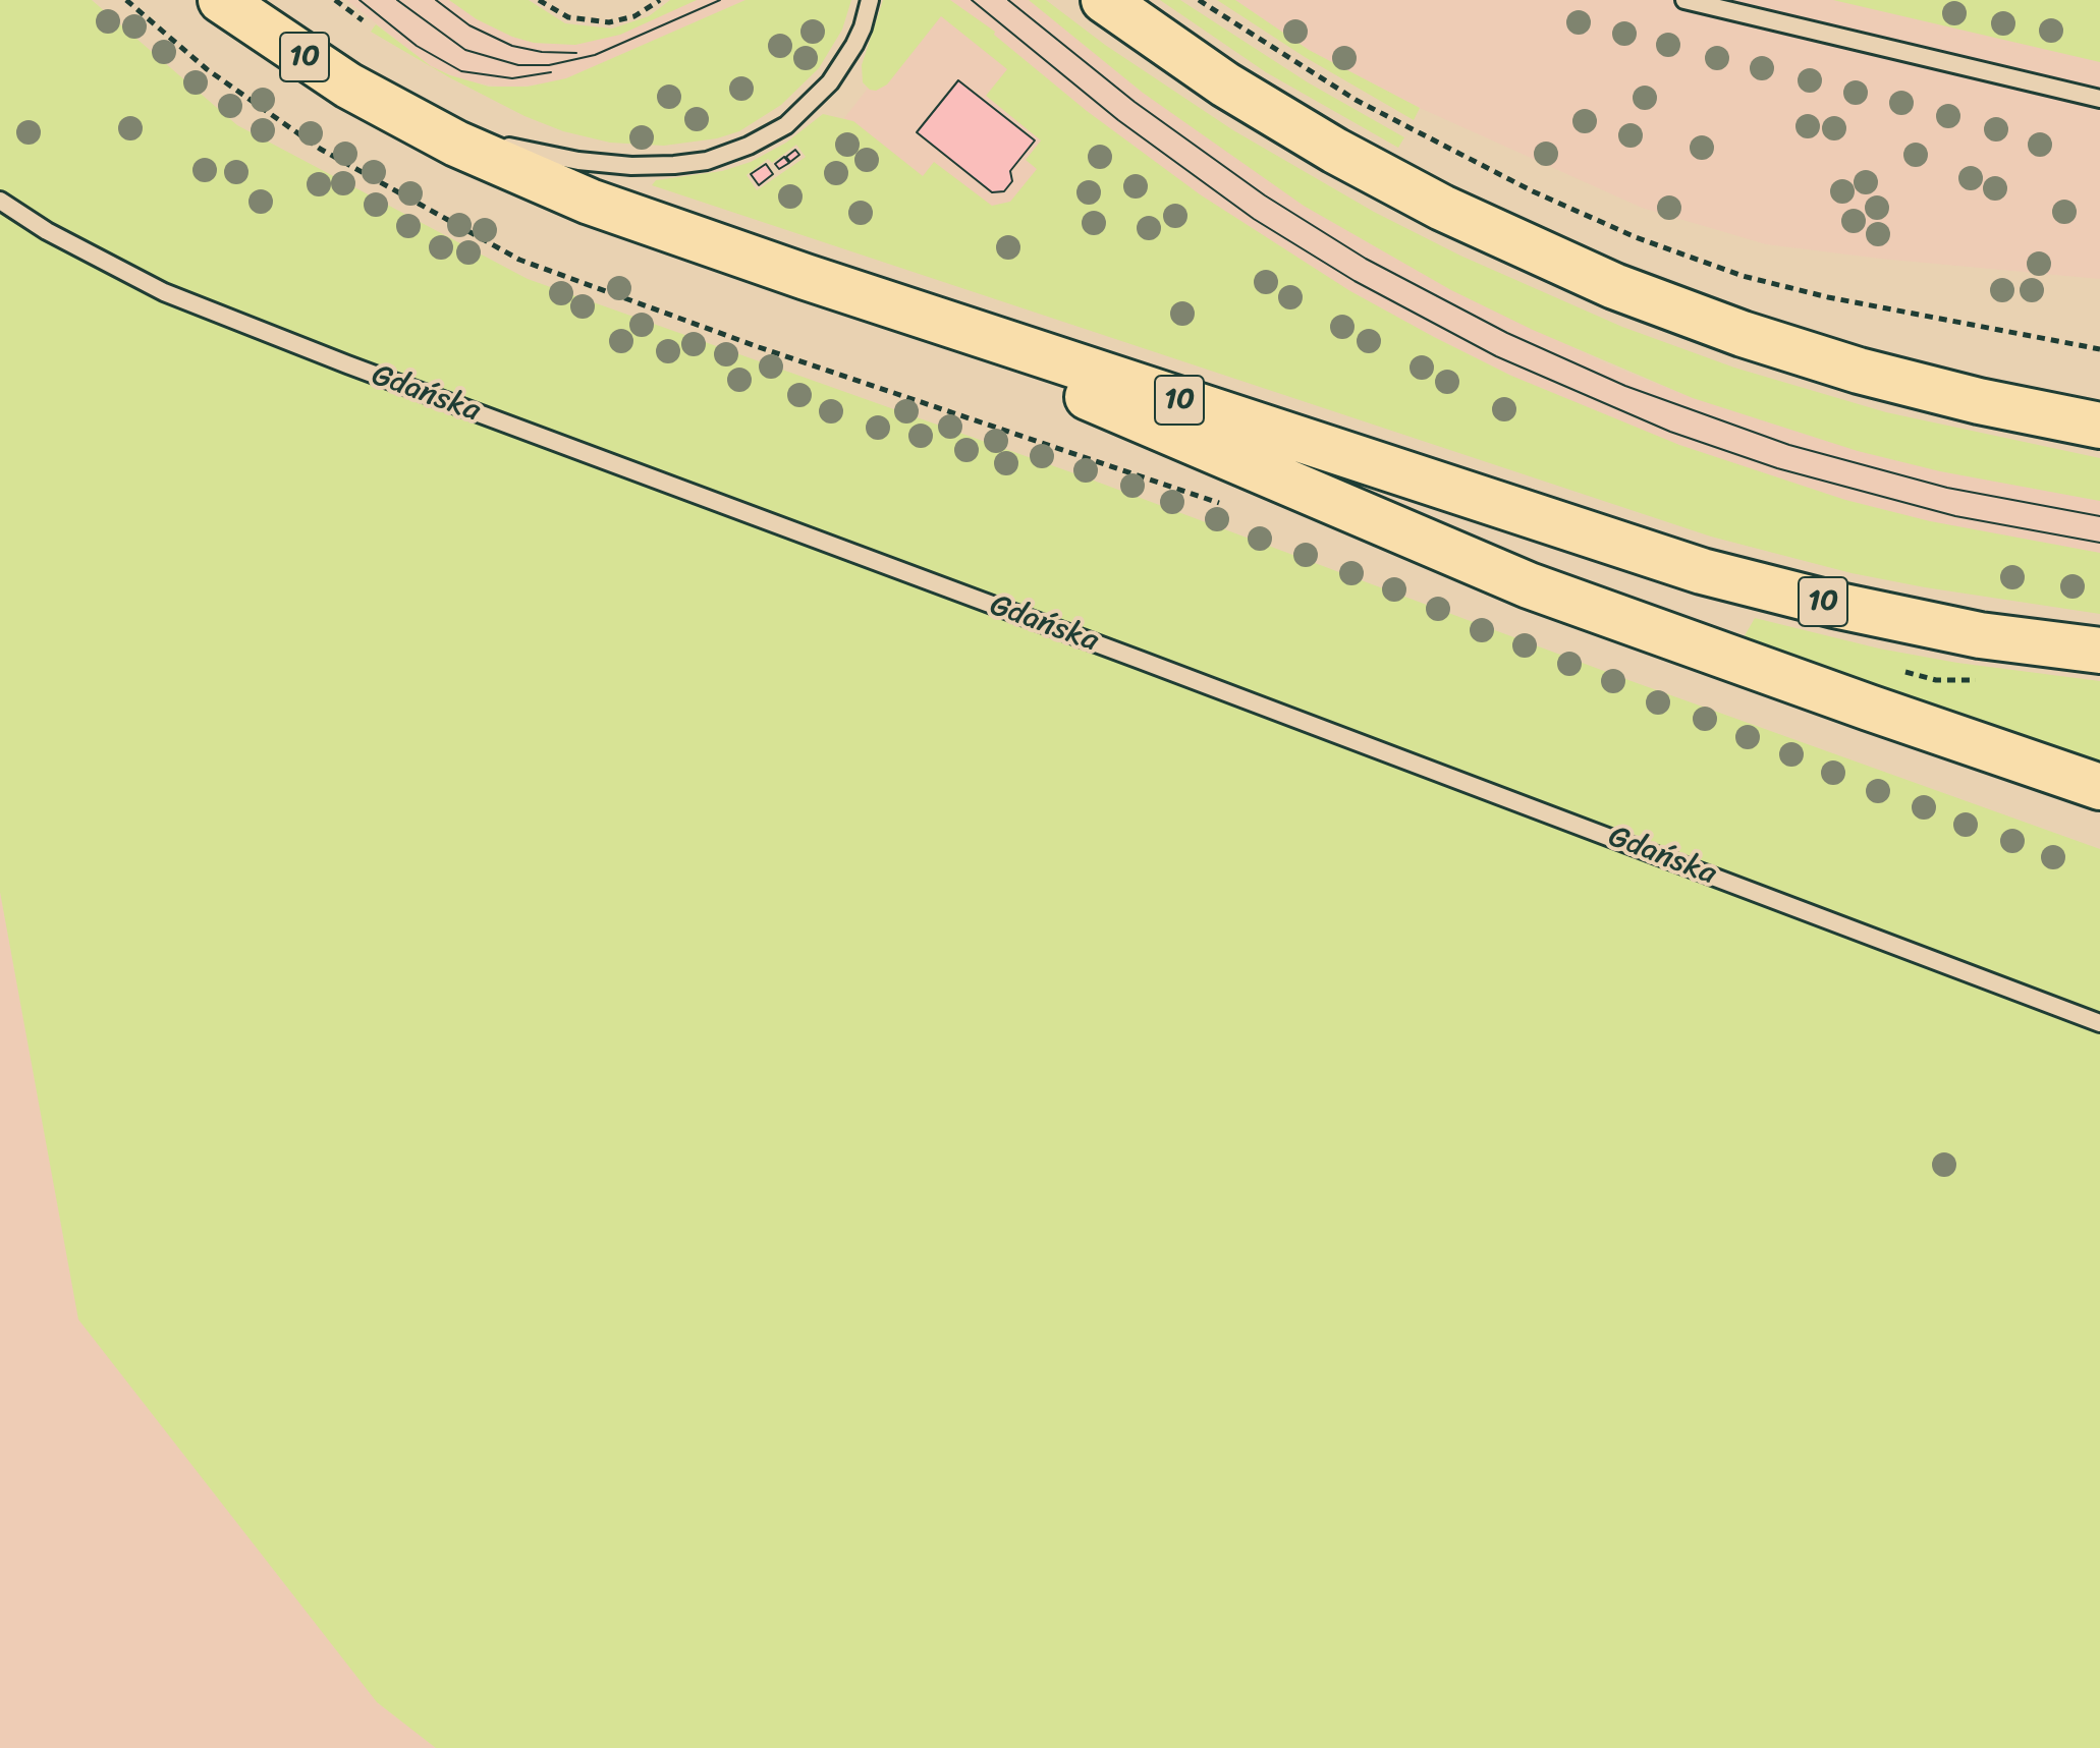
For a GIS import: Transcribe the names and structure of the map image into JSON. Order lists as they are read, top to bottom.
{
  "streets": {
    "main road": ["10"],
    "lane": ["Gdańska"]
  }
}
